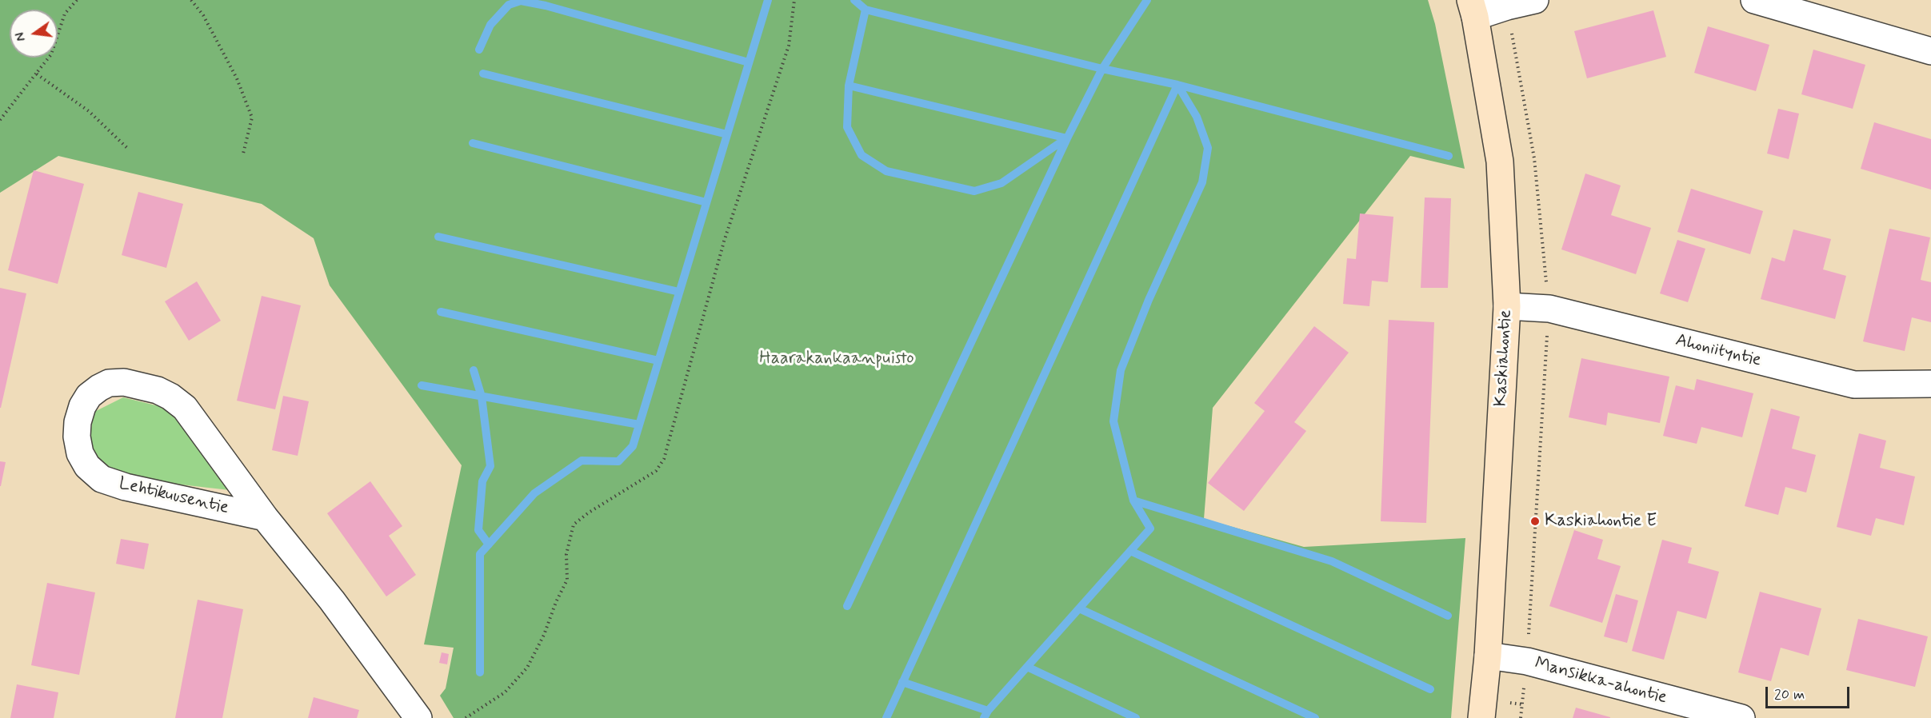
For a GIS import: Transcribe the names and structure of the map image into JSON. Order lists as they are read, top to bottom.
{
  "streets": {
    "street": [
      "Ahoniityntie",
      "Kaskiahontie",
      "Lehtikuusentie",
      "Mansikka-ahontie"
    ]
  },
  "crossings": [
    ["Ahoniityntie", "Kaskiahontie"],
    ["Kaskiahontie", "Mansikka-ahontie"]
  ],
  "parks": ["Haarakankaanpuisto"],
  "places": ["Kaskiahontie E"],
  "scale_bar": "20 m",
  "north": "left"
}
